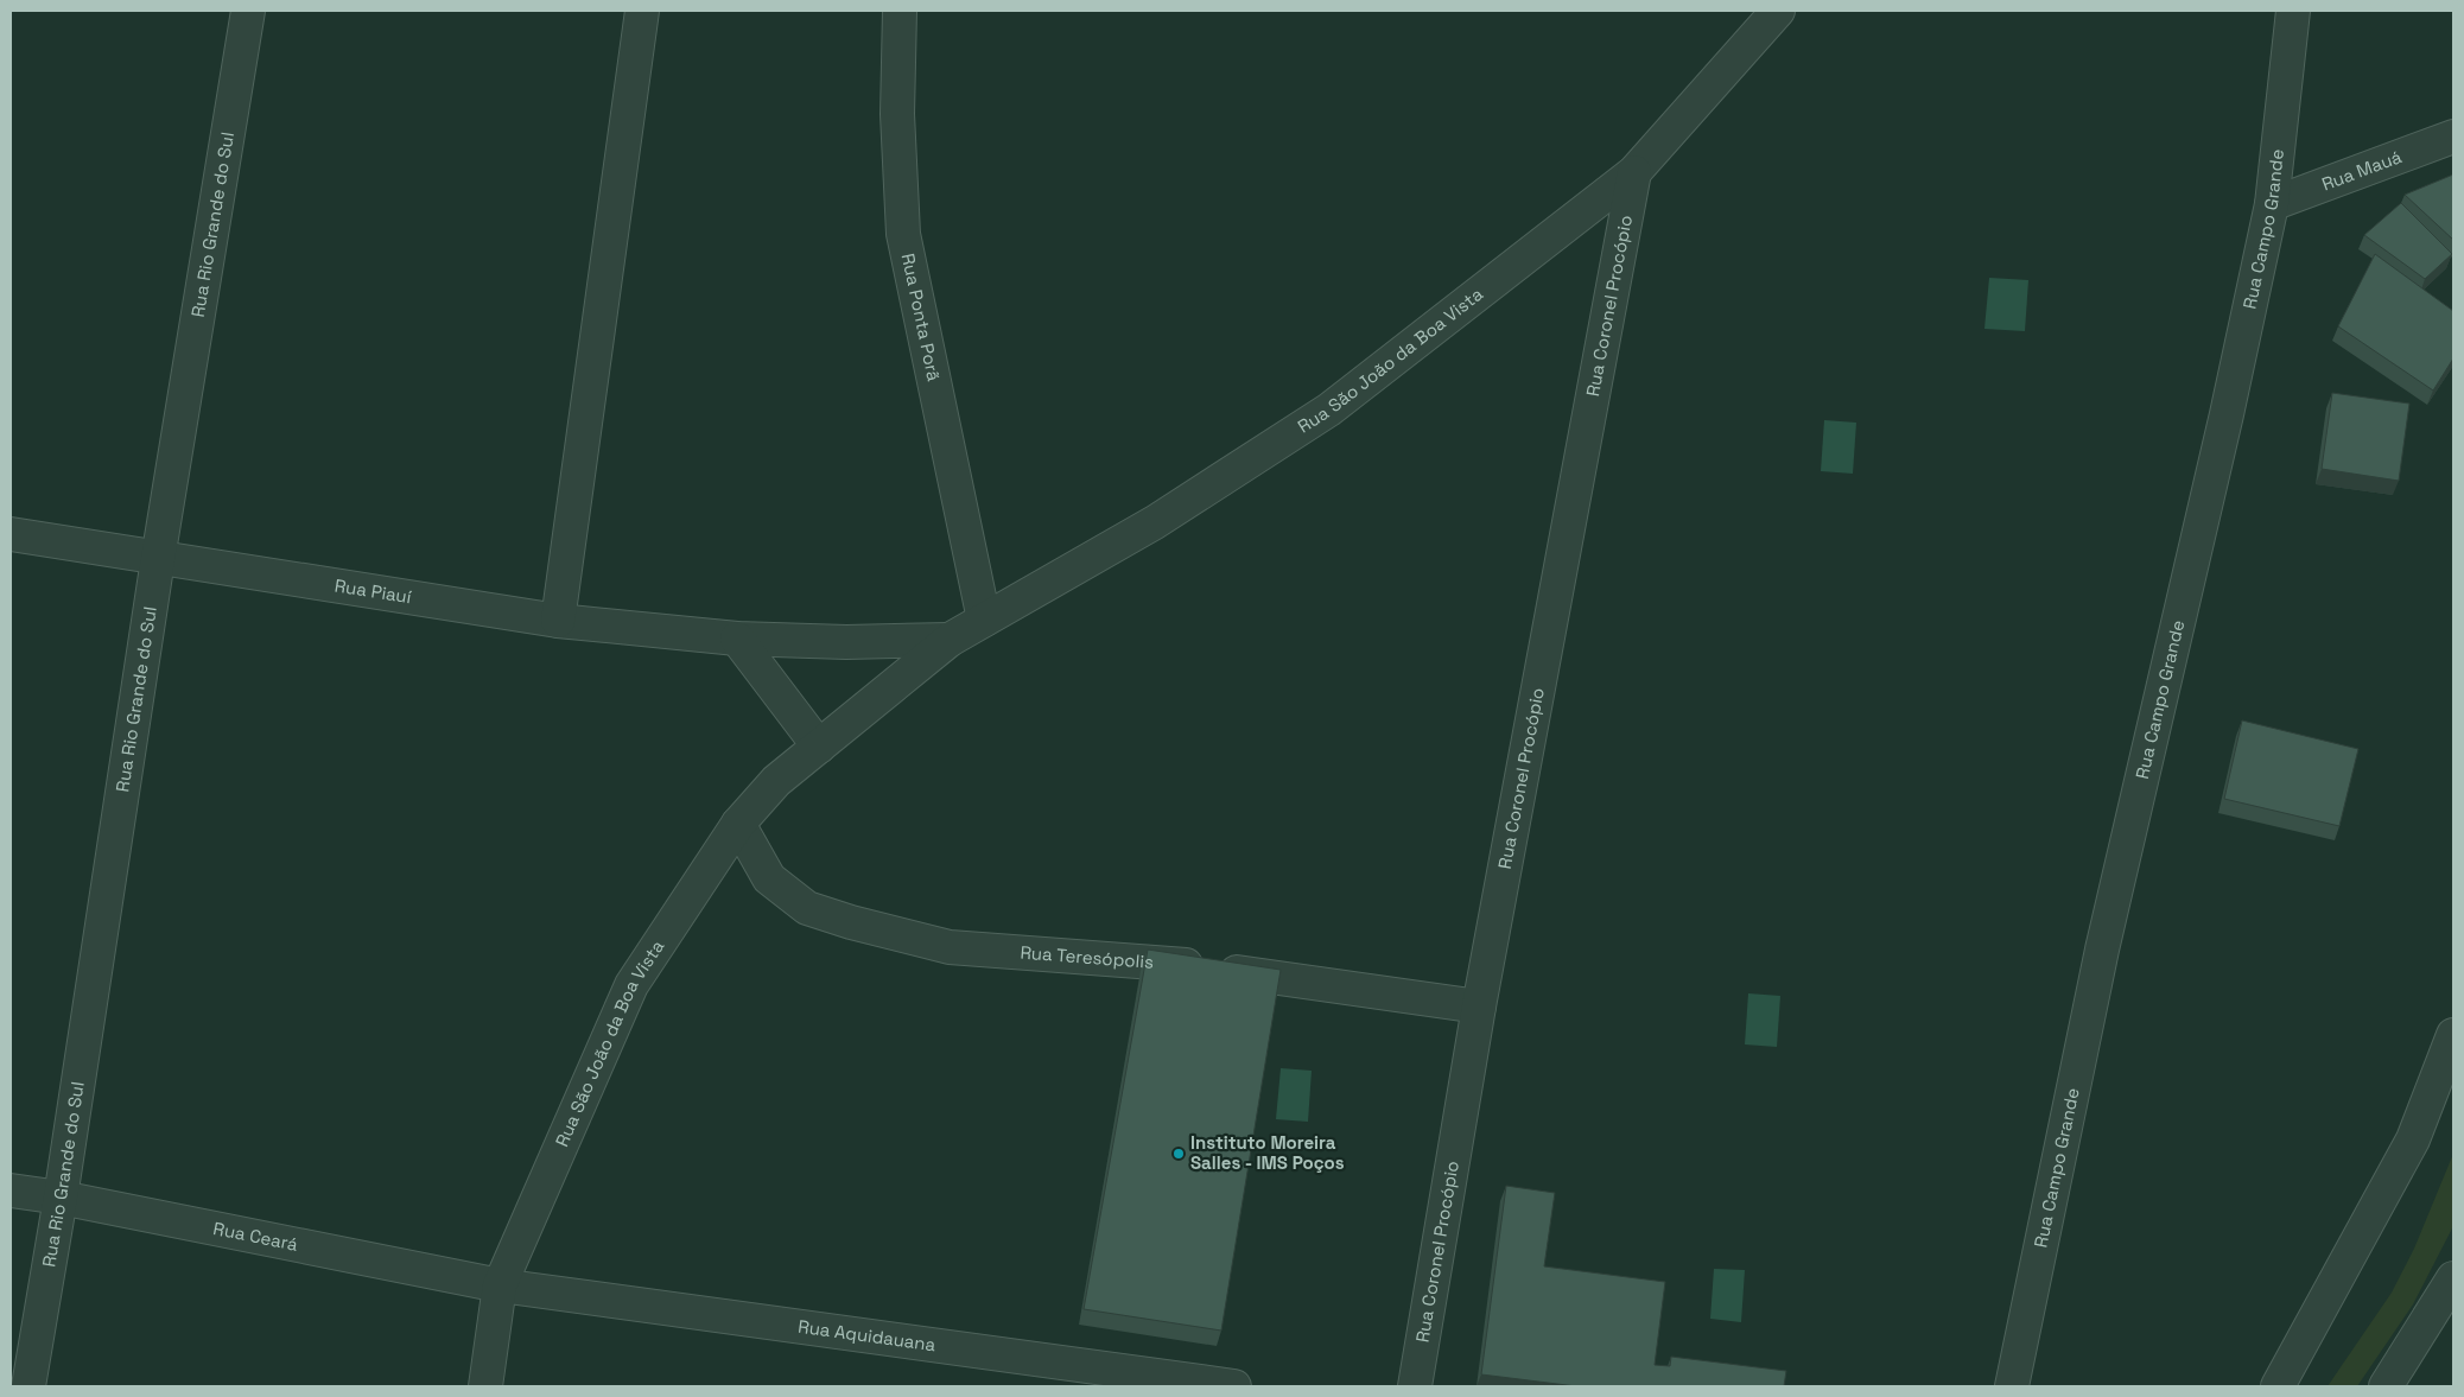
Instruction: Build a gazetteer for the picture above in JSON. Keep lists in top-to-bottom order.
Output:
{
  "streets": {
    "street": [
      "Rua Mauá",
      "Rua Rio Grande do Sul",
      "Rua Campo Grande",
      "Rua Coronel Procópio",
      "Rua Ponta Porã",
      "Rua São João da Boa Vista",
      "Rua Piauí",
      "Rua Teresópolis",
      "Rua Ceará",
      "Rua Aquidauana"
    ]
  },
  "crossings": [
    ["Rua Mauá", "Rua Campo Grande"],
    ["Rua Rio Grande do Sul", "Rua Piauí"],
    ["Rua Rio Grande do Sul", "Rua Ceará"],
    ["Rua Coronel Procópio", "Rua São João da Boa Vista"],
    ["Rua Coronel Procópio", "Rua Teresópolis"],
    ["Rua Ponta Porã", "Rua São João da Boa Vista"],
    ["Rua São João da Boa Vista", "Rua Piauí"],
    ["Rua São João da Boa Vista", "Rua Teresópolis"],
    ["Rua São João da Boa Vista", "Rua Ceará"],
    ["Rua São João da Boa Vista", "Rua Aquidauana"],
    ["Rua Ceará", "Rua Aquidauana"]
  ],
  "places": ["Instituto Moreira Salles - IMS Poços"]
}
